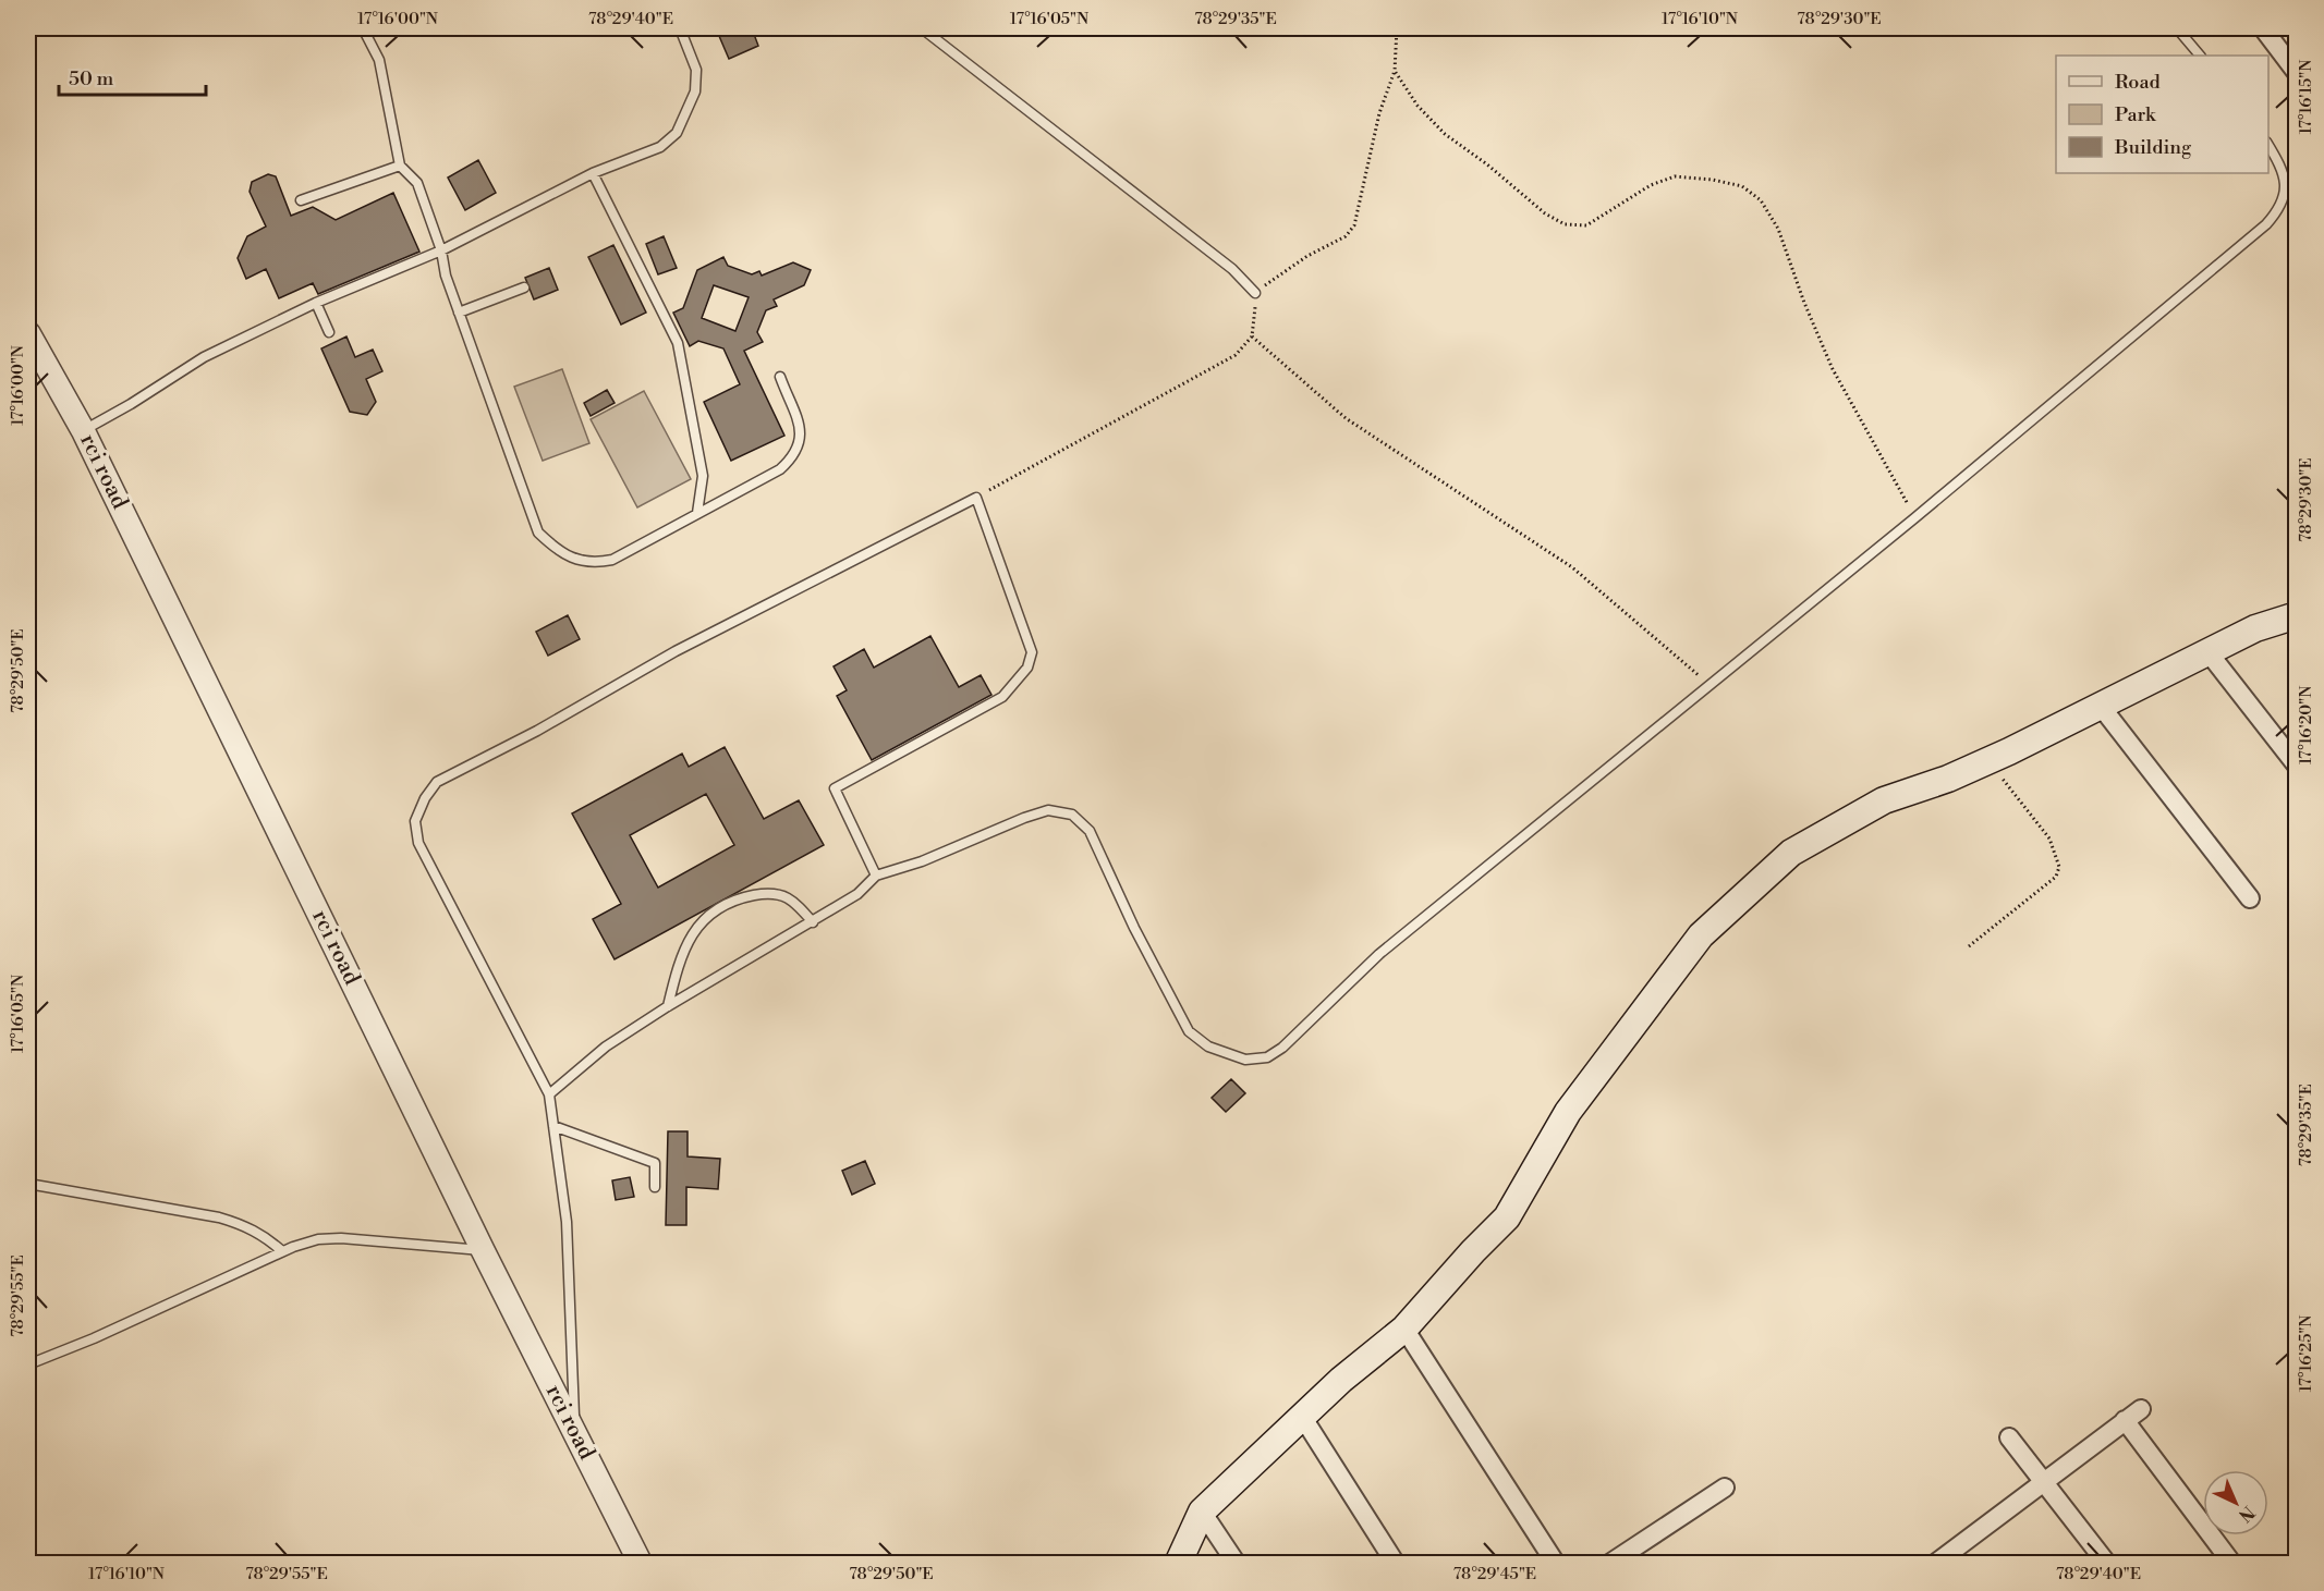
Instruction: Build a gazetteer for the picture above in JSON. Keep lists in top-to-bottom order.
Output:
{
  "streets": {
    "street": ["rci road"]
  },
  "legend": ["Road", "Park", "Building"],
  "scale_bar": "50 m",
  "north": "bottom right",
  "coordinates": [
    "17°16'00\"N",
    "78°29'40\"E",
    "17°16'05\"N",
    "78°29'35\"E",
    "17°16'10\"N",
    "78°29'30\"E",
    "17°16'15\"N",
    "78°29'50\"E",
    "17°16'20\"N",
    "78°29'55\"E",
    "17°16'25\"N",
    "78°29'45\"E"
  ]
}
